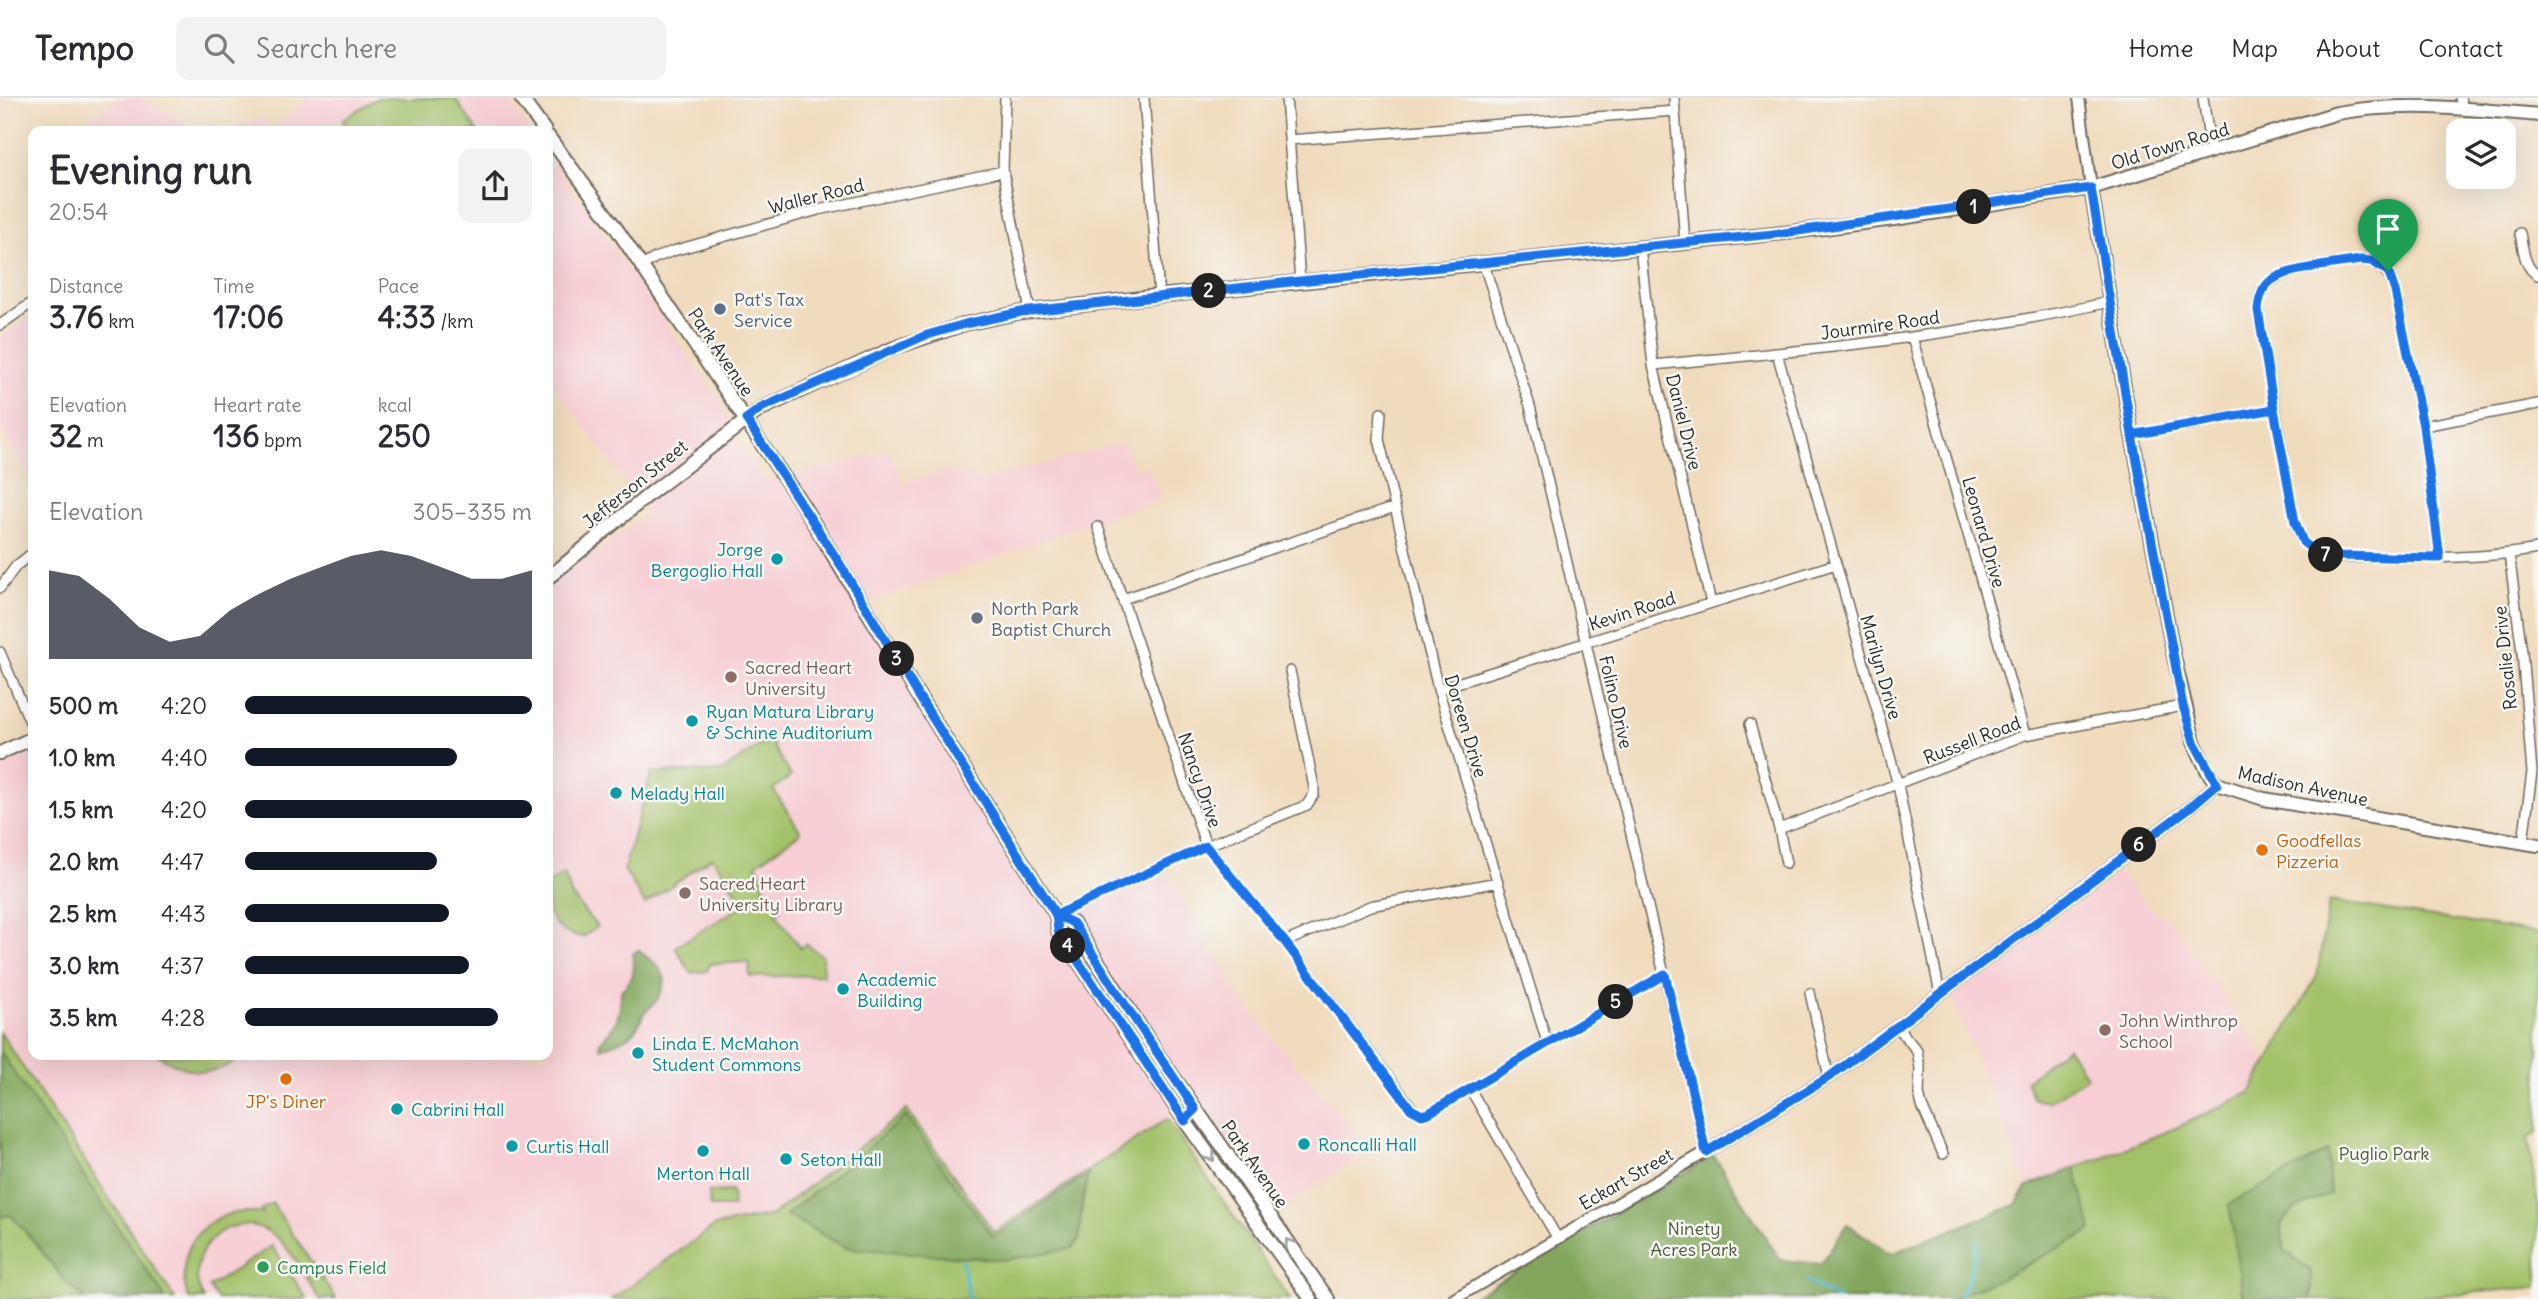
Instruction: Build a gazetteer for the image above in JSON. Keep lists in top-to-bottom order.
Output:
{
  "streets": {
    "main road": [
      "Old Town Road",
      "Park Avenue",
      "Jefferson Street",
      "Madison Avenue"
    ],
    "street": [
      "Waller Road",
      "Jourmire Road",
      "Daniel Drive",
      "Leonard Drive",
      "Kevin Road",
      "Rosalie Drive",
      "Marilyn Drive",
      "Folino Drive",
      "Doreen Drive",
      "Russell Road",
      "Nancy Drive",
      "Eckart Street"
    ]
  },
  "crossings": [
    ["Old Town Road", "Park Avenue"],
    ["Old Town Road", "Daniel Drive"],
    ["Old Town Road", "Jefferson Street"],
    ["Old Town Road", "Folino Drive"],
    ["Old Town Road", "Madison Avenue"],
    ["Waller Road", "Park Avenue"],
    ["Jourmire Road", "Daniel Drive"],
    ["Jourmire Road", "Leonard Drive"],
    ["Jourmire Road", "Marilyn Drive"],
    ["Jourmire Road", "Madison Avenue"],
    ["Park Avenue", "Jefferson Street"],
    ["Daniel Drive", "Kevin Road"],
    ["Leonard Drive", "Russell Road"],
    ["Kevin Road", "Marilyn Drive"],
    ["Kevin Road", "Folino Drive"],
    ["Kevin Road", "Doreen Drive"],
    ["Rosalie Drive", "Madison Avenue"],
    ["Marilyn Drive", "Russell Road"],
    ["Marilyn Drive", "Eckart Street"],
    ["Folino Drive", "Nancy Drive"],
    ["Folino Drive", "Eckart Street"],
    ["Doreen Drive", "Nancy Drive"],
    ["Russell Road", "Madison Avenue"],
    ["Madison Avenue", "Eckart Street"]
  ],
  "parks": ["Puglio Park", "Ninety Acres Park"],
  "places": [
    "Pat's Tax Service",
    "Jorge Bergoglio Hall",
    "North Park Baptist Church",
    "Sacred Heart University",
    "Ryan Matura Library & Schine Auditorium",
    "Melady Hall",
    "Goodfellas Pizzeria",
    "Sacred Heart University Library",
    "Academic Building",
    "John Winthrop School",
    "Linda E. McMahon Student Commons",
    "JP's Diner",
    "Cabrini Hall",
    "Roncalli Hall",
    "Curtis Hall",
    "Merton Hall",
    "Seton Hall",
    "Campus Field"
  ],
  "page": {
    "header": "Tempo",
    "search": "Search here",
    "nav": [
      "Home",
      "Map",
      "About",
      "Contact"
    ],
    "heading": ["Evening run", "20:54"],
    "pins": [
      "1",
      "2",
      "7",
      "3",
      "6",
      "4",
      "5"
    ],
    "stats": [
      ["Distance", "3.76 km"],
      ["Time", "17:06"],
      ["Pace", "4:33 /km"],
      ["Elevation", "32 m"],
      ["Heart rate", "136 bpm"],
      ["kcal", "250"]
    ],
    "chart": ["Elevation", "305–335 m"],
    "list": [
      {
        "name": "500 m",
        "note": "4:20"
      },
      {
        "name": "1.0 km",
        "note": "4:40"
      },
      {
        "name": "1.5 km",
        "note": "4:20"
      },
      {
        "name": "2.0 km",
        "note": "4:47"
      },
      {
        "name": "2.5 km",
        "note": "4:43"
      },
      {
        "name": "3.0 km",
        "note": "4:37"
      },
      {
        "name": "3.5 km",
        "note": "4:28"
      }
    ]
  }
}
